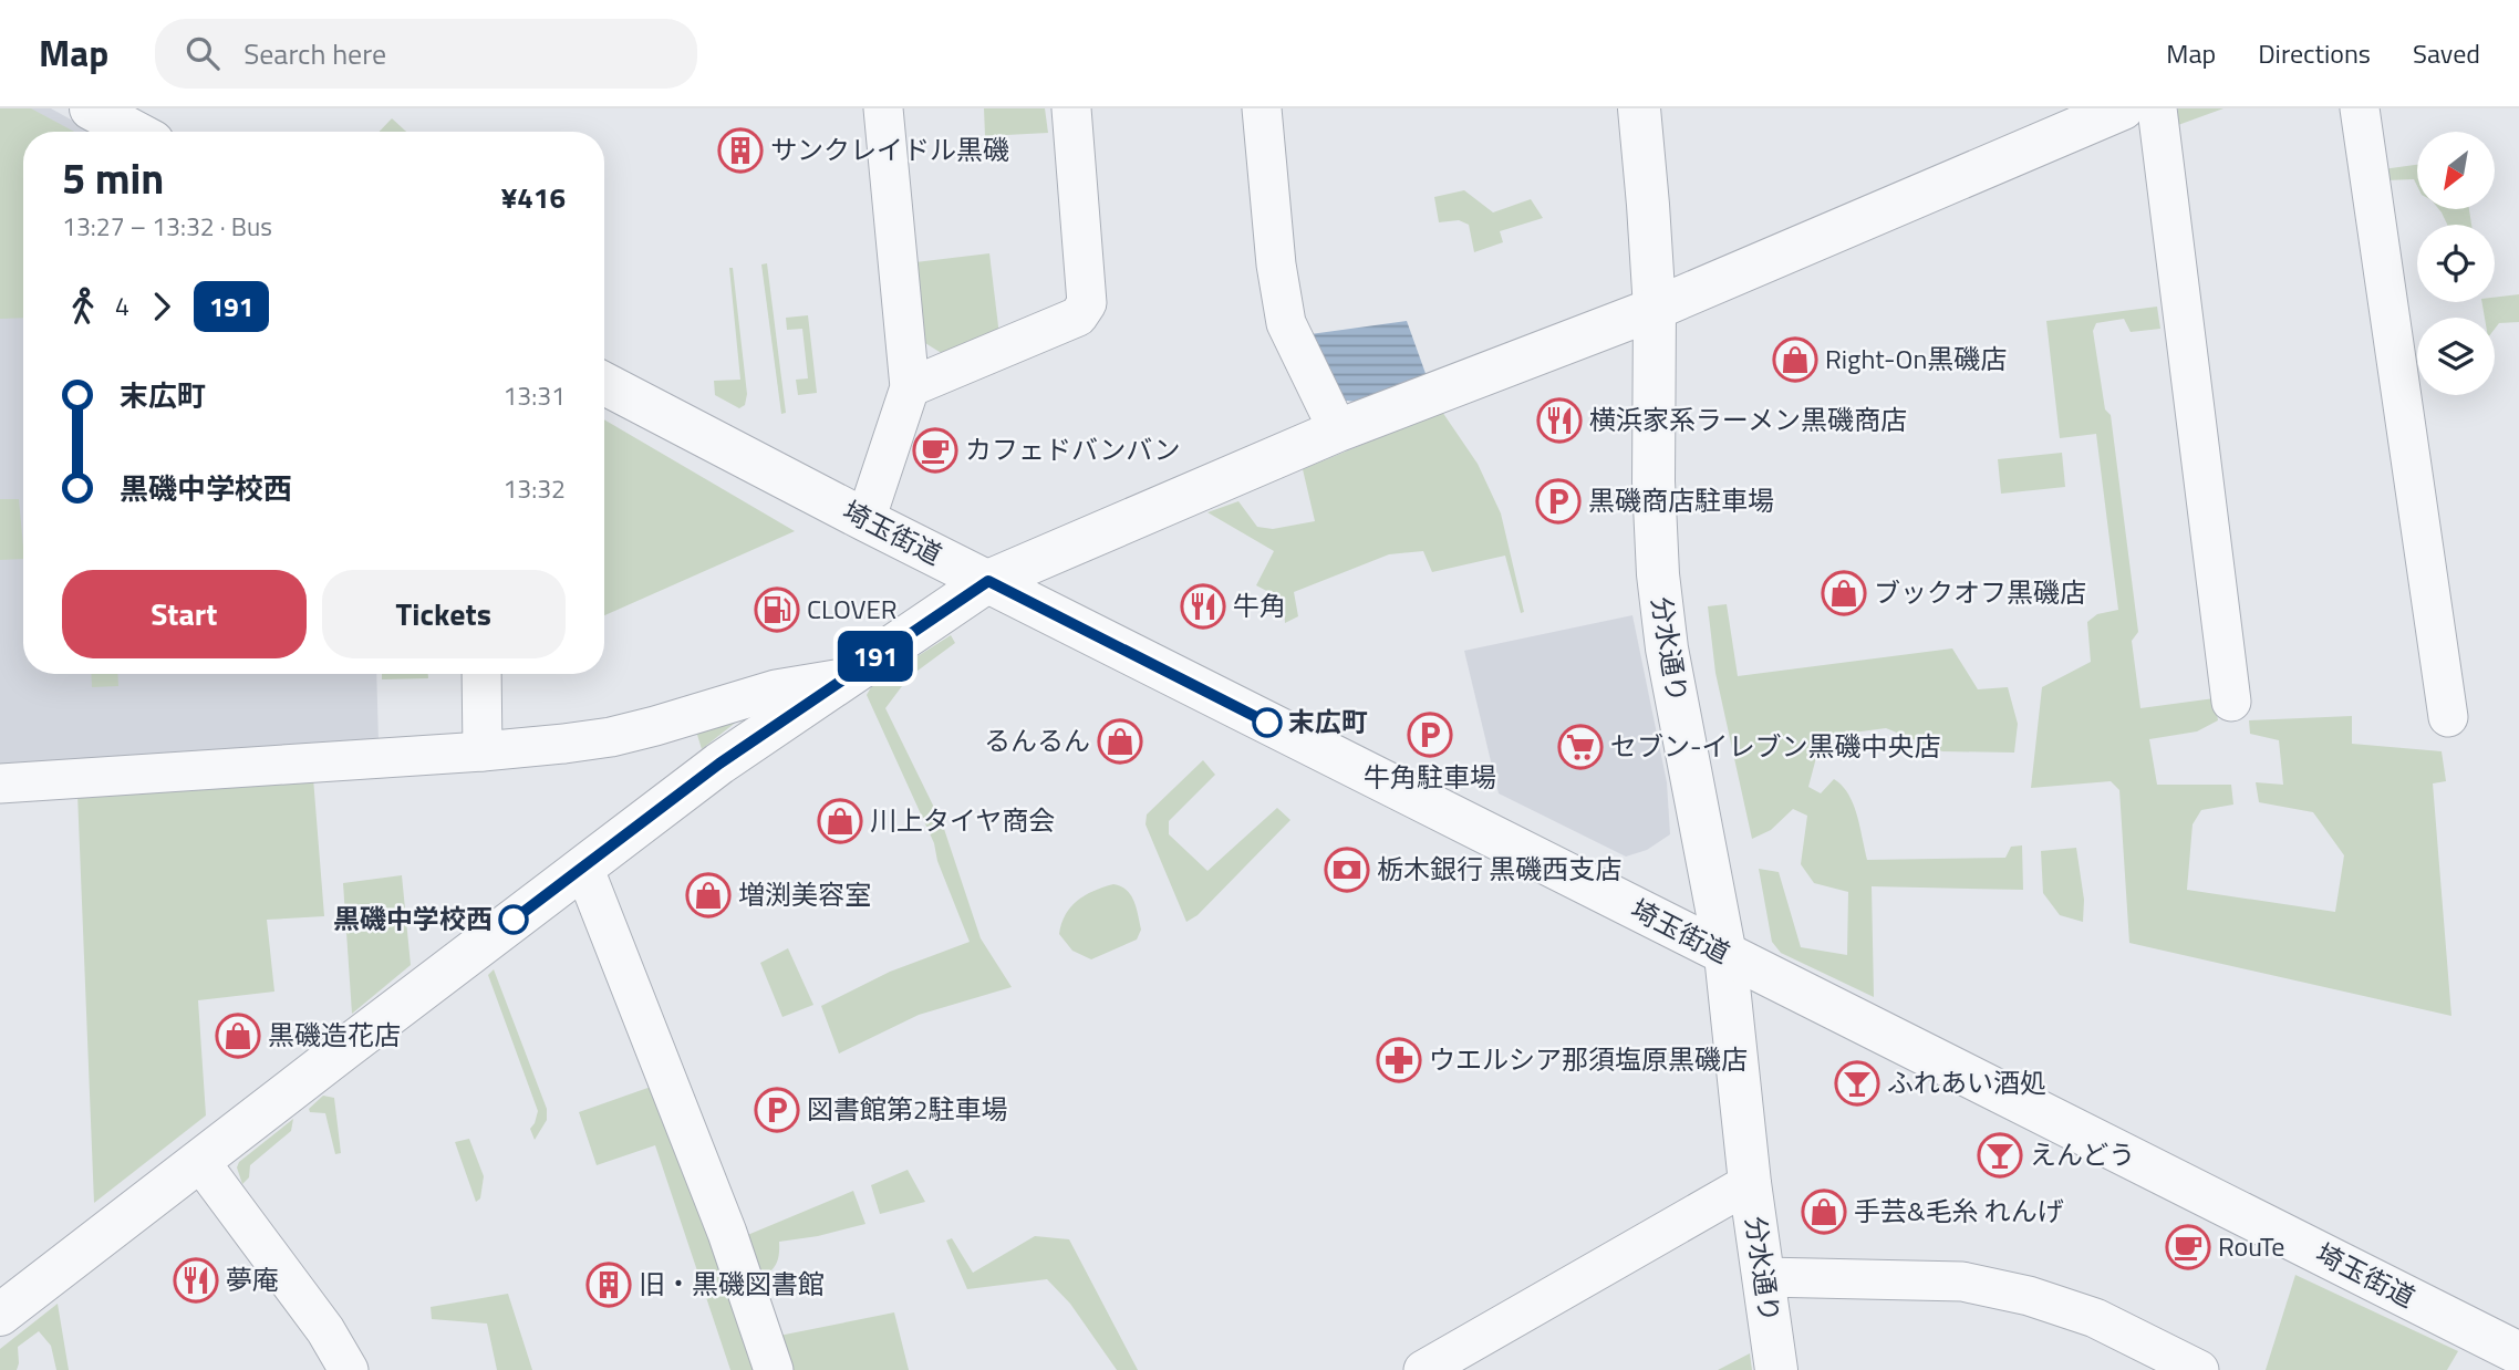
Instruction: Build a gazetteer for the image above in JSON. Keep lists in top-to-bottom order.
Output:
{
  "streets": {
    "street": ["埼玉街道", "分水通り"]
  },
  "crossings": [
    ["埼玉街道", "分水通り"]
  ],
  "places": {
    "building": ["サンクレイドル黒磯", "旧・黒磯図書館"],
    "shop": [
      "Right-On黒磯店",
      "ブックオフ黒磯店",
      "るんるん",
      "川上タイヤ商会",
      "増渕美容室",
      "黒磯造花店",
      "手芸&毛糸 れんげ"
    ],
    "restaurant": ["横浜家系ラーメン黒磯商店", "牛角", "夢庵"],
    "cafe": ["カフェドバンバン", "RouTe"],
    "parking": ["黒磯商店駐車場", "牛角駐車場", "図書館第2駐車場"],
    "fuel station": ["CLOVER"],
    "other": ["末広町", "黒磯中学校西"],
    "supermarket": ["セブン-イレブン黒磯中央店"],
    "bank": ["栃木銀行 黒磯西支店"],
    "pharmacy": ["ウエルシア那須塩原黒磯店"],
    "bar": ["ふれあい酒処", "えんどう"]
  },
  "lines": ["bus line 191"],
  "north": "bottom left",
  "page": {
    "header": "Map",
    "search": "Search here",
    "nav": ["Map", "Directions", "Saved"],
    "on_map": "191",
    "heading": ["5 min", "13:27 – 13:32 · Bus", "¥416"],
    "legs": ["4", "191"],
    "list": [
      {
        "name": "末広町",
        "value": "13:31"
      },
      {
        "name": "黒磯中学校西",
        "value": "13:32"
      }
    ],
    "buttons": ["Start", "Tickets"]
  }
}
